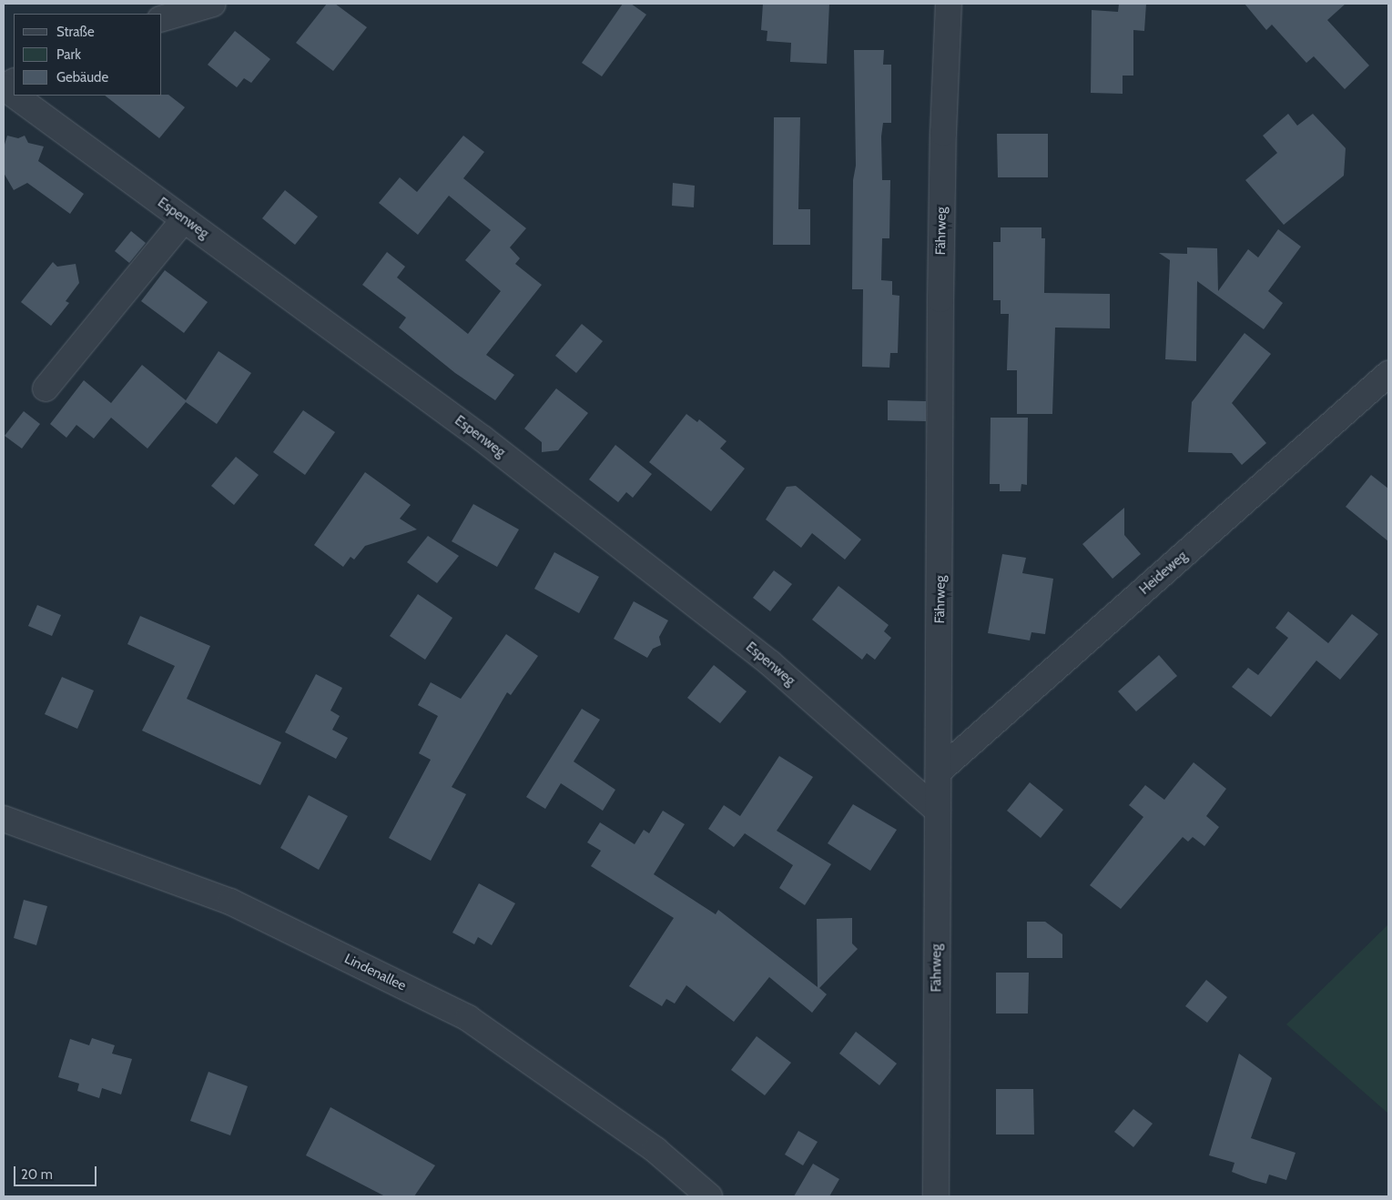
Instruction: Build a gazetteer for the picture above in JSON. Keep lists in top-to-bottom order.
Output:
{
  "streets": {
    "street": [
      "Espenweg",
      "Fährweg",
      "Heideweg",
      "Lindenallee"
    ]
  },
  "crossings": [
    ["Espenweg", "Fährweg"],
    ["Fährweg", "Heideweg"]
  ],
  "legend": ["Straße", "Park", "Gebäude"],
  "scale_bar": "20 m"
}
